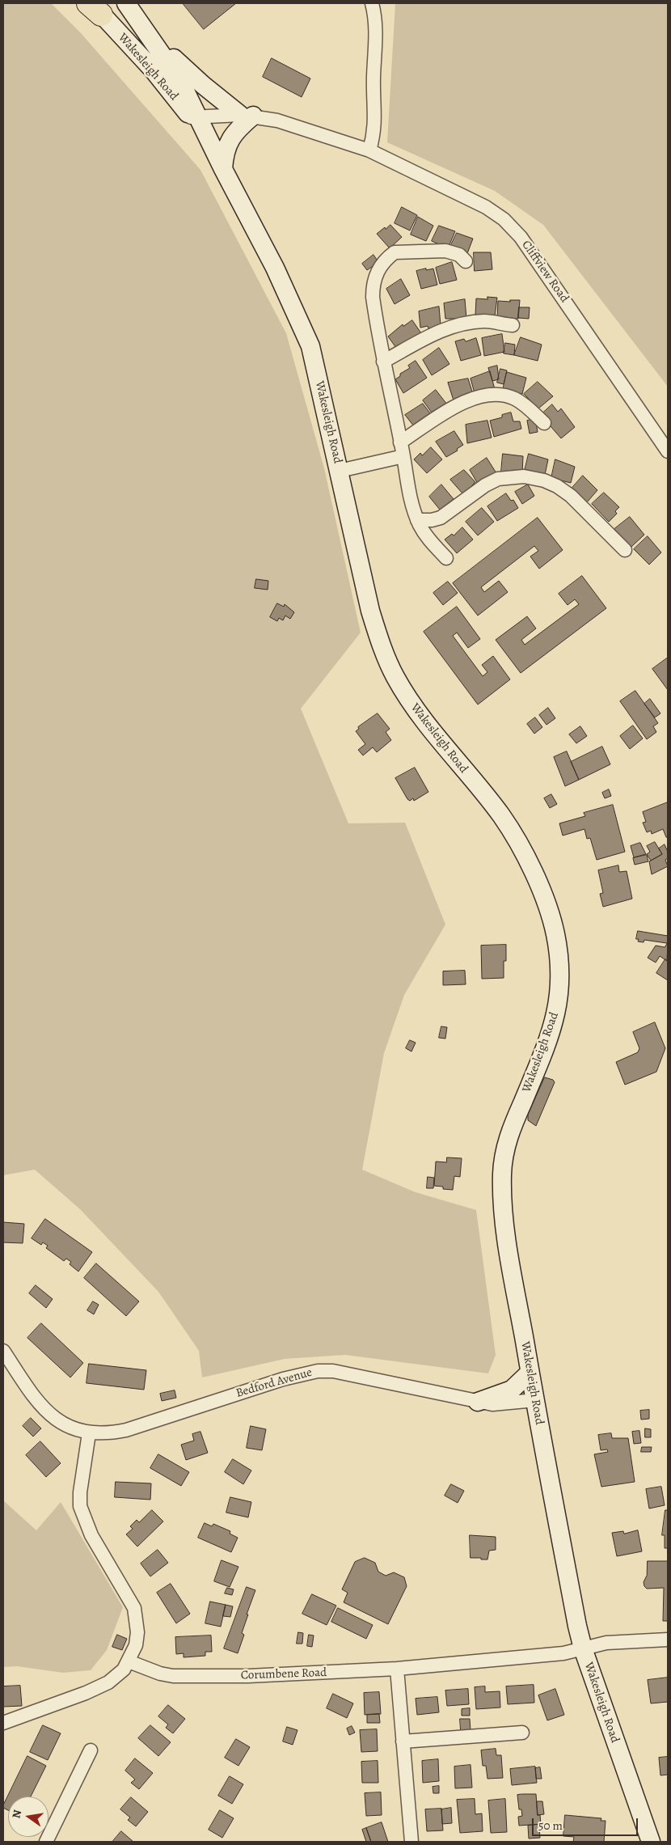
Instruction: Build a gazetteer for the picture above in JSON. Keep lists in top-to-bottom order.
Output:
{
  "streets": {
    "main road": ["Wakesleigh Road"],
    "street": ["Cliffview Road", "Bedford Avenue", "Corumbene Road"]
  },
  "crossings": [
    ["Wakesleigh Road", "Cliffview Road"],
    ["Wakesleigh Road", "Bedford Avenue"],
    ["Wakesleigh Road", "Corumbene Road"]
  ],
  "scale_bar": "50 m",
  "north": "left"
}
